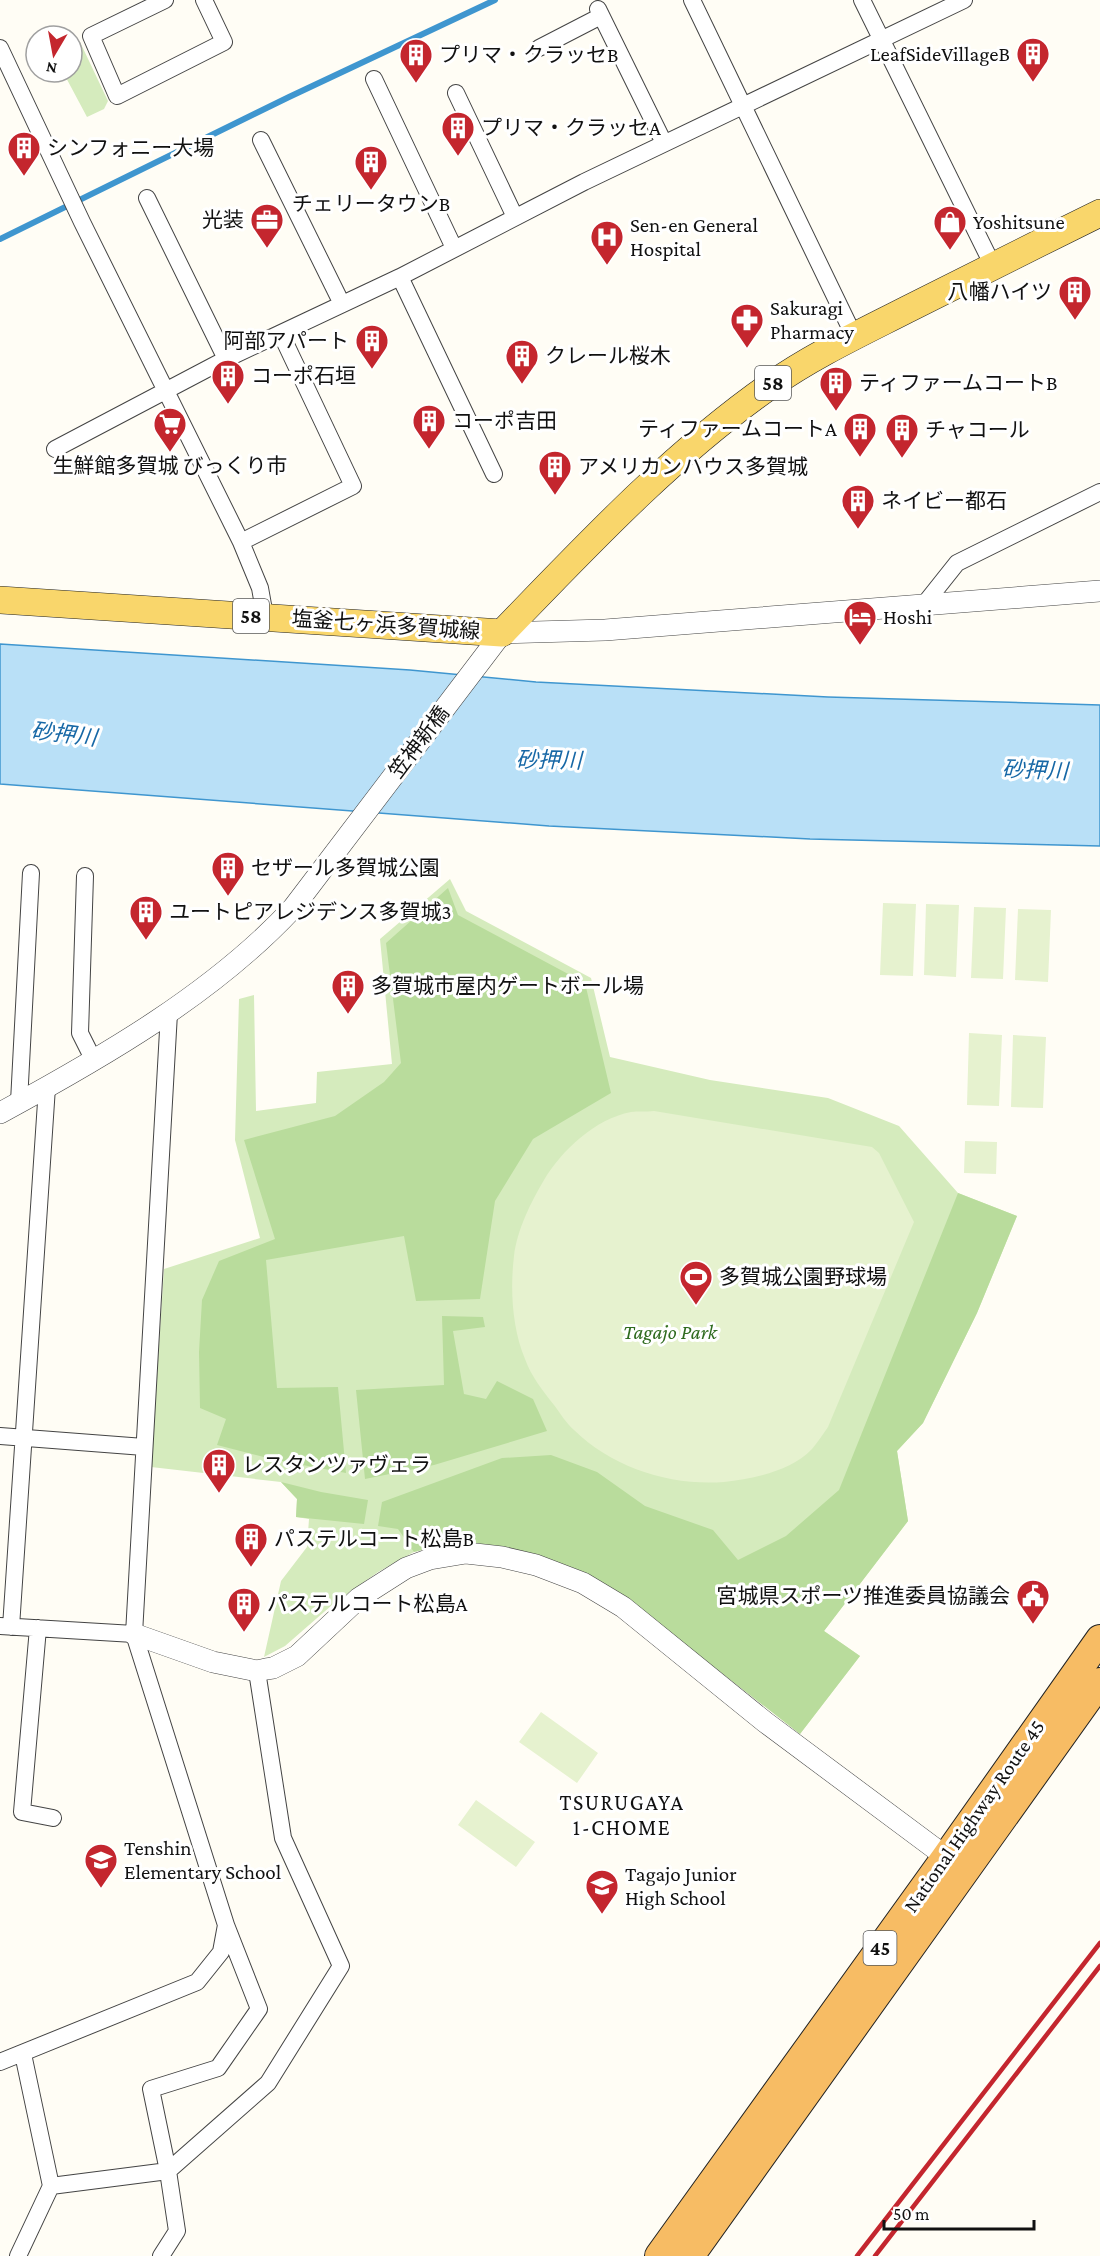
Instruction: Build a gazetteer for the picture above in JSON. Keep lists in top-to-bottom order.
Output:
{
  "streets": {
    "highway": ["National Highway Route 45", "45"],
    "main road": ["58", "塩釜七ヶ浜多賀城線"],
    "street": ["笠神新橋"]
  },
  "crossings": [
    ["塩釜七ヶ浜多賀城線", "笠神新橋"]
  ],
  "districts": ["TSURUGAYA 1-CHOME"],
  "water": ["砂押川"],
  "parks": ["Tagajo Park"],
  "places": {
    "building": [
      "LeafSideVillageB",
      "プリマ・クラッセB",
      "プリマ・クラッセA",
      "シンフォニー大場",
      "チェリータウンB",
      "八幡ハイツ",
      "阿部アパート",
      "クレール桜木",
      "コーポ石垣",
      "ティファームコートB",
      "コーポ吉田",
      "ティファームコートA",
      "チャコール",
      "アメリカンハウス多賀城",
      "ネイビー都石",
      "セザール多賀城公園",
      "ユートピアレジデンス多賀城3",
      "多賀城市屋内ゲートボール場",
      "レスタンツァヴェラ",
      "パステルコート松島B",
      "パステルコート松島A"
    ],
    "office": ["光装"],
    "shop": ["Yoshitsune"],
    "hospital": ["Sen-en General Hospital"],
    "pharmacy": ["Sakuragi Pharmacy"],
    "supermarket": ["生鮮館多賀城 びっくり市"],
    "hotel": ["Hoshi"],
    "sports": ["多賀城公園野球場"],
    "public building": ["宮城県スポーツ推進委員協議会"],
    "school or university": ["Tenshin Elementary School", "Tagajo Junior High School"]
  },
  "scale_bar": "50 m",
  "north": "bottom"
}
